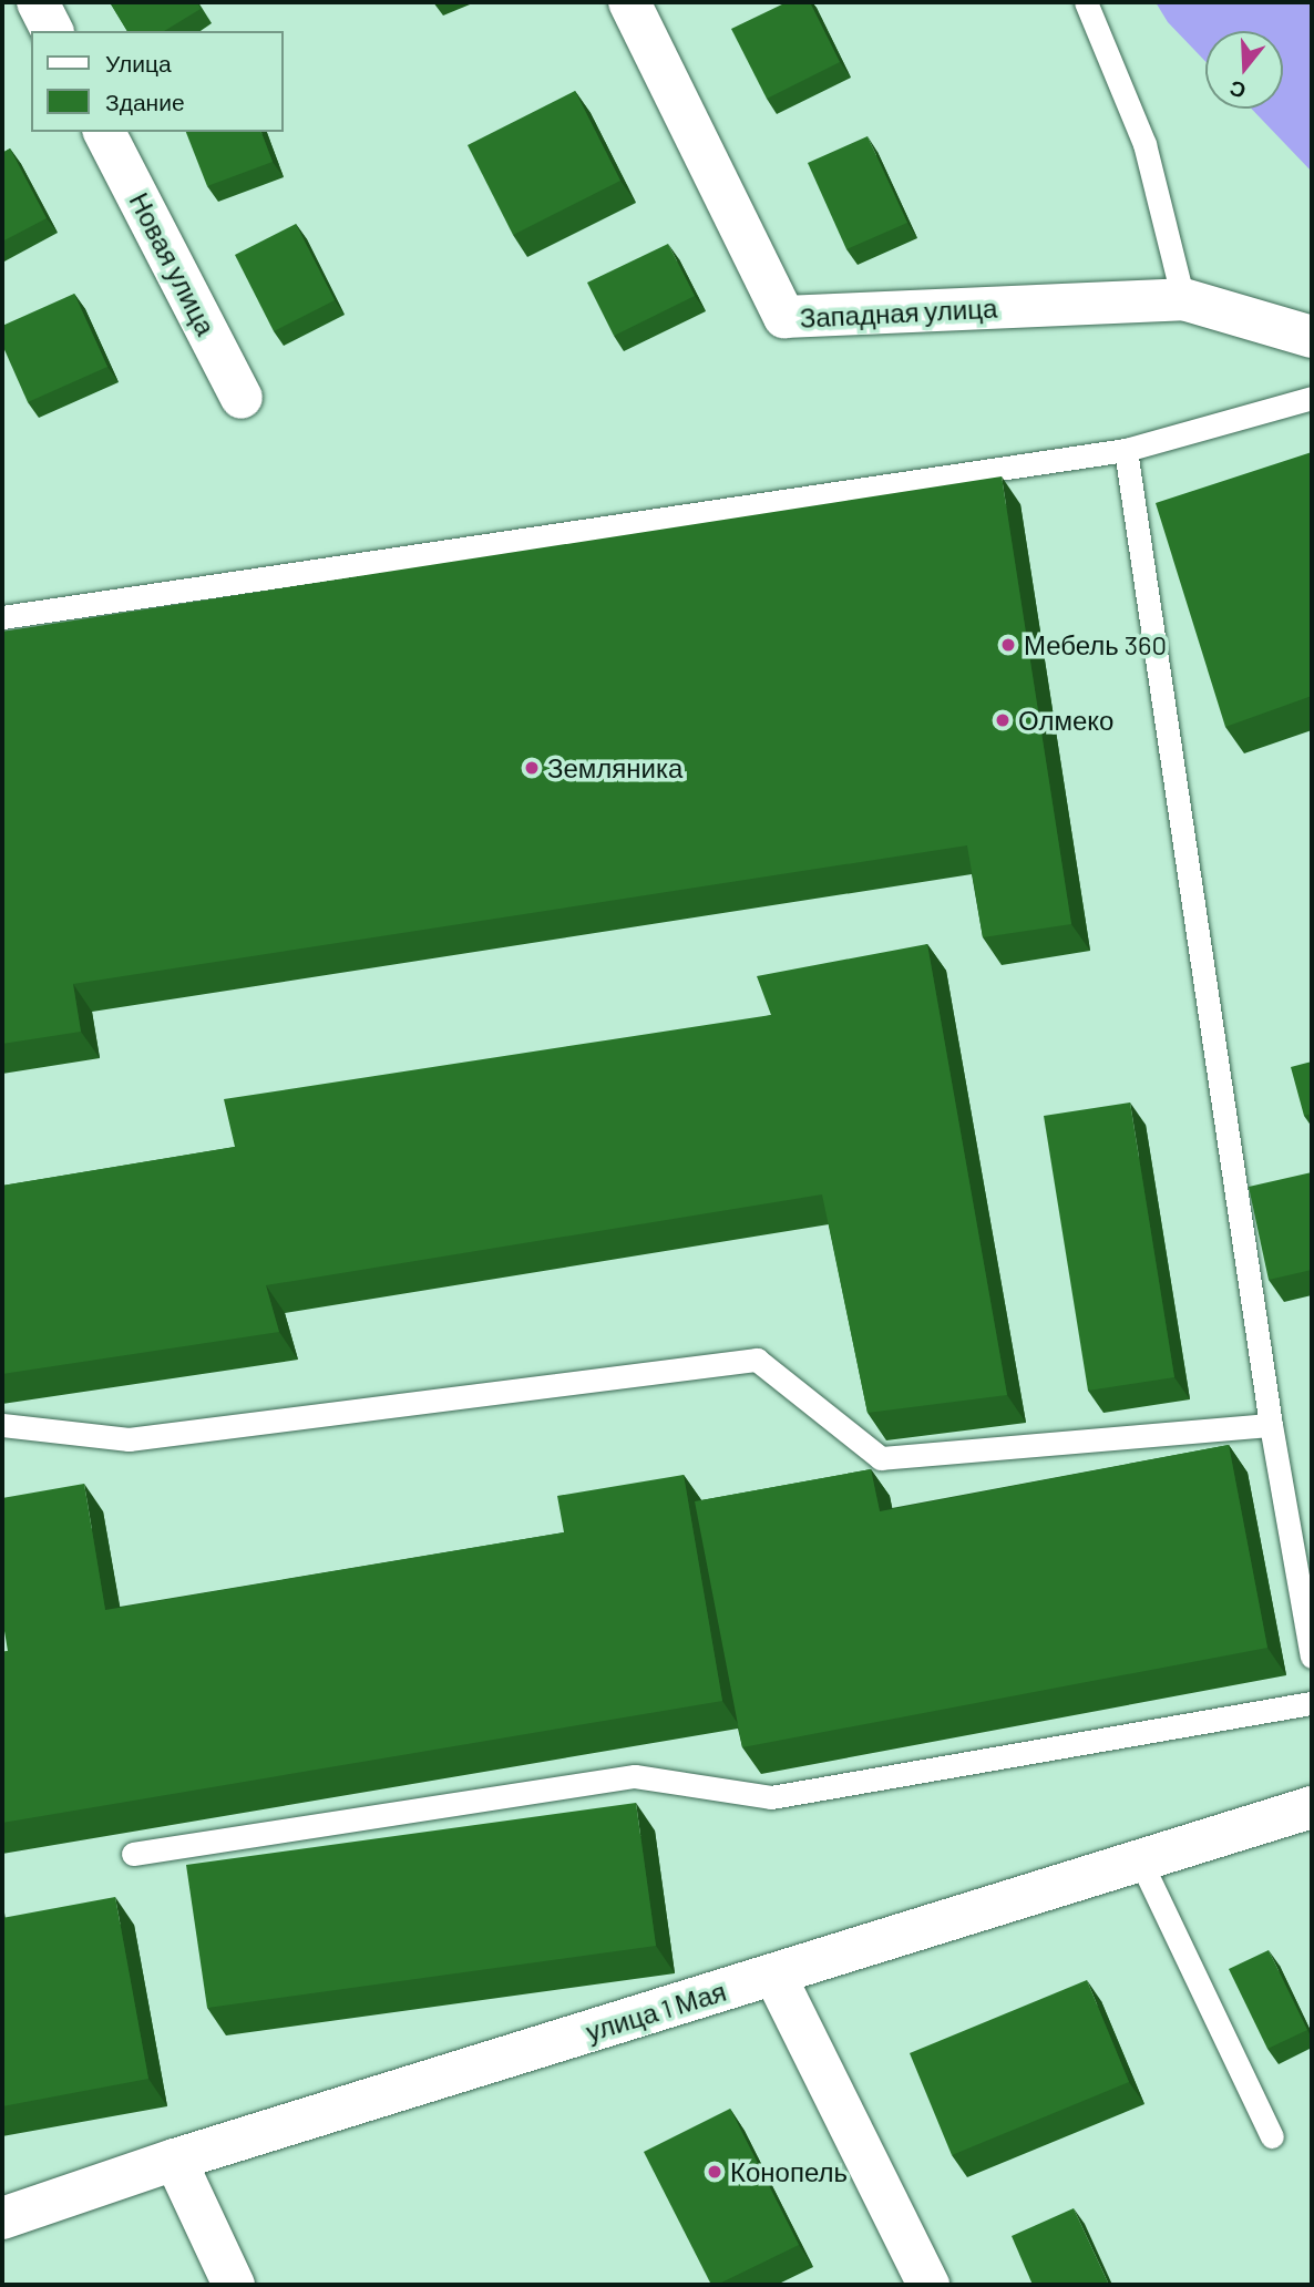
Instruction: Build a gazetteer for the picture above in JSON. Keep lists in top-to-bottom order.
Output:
{
  "streets": {
    "street": ["Новая улица", "Западная улица", "улица 1 Мая"]
  },
  "places": [
    "Мебель 360",
    "Олмеко",
    "Земляника",
    "Конопель"
  ],
  "legend": ["Улица", "Здание"],
  "north": "bottom"
}
